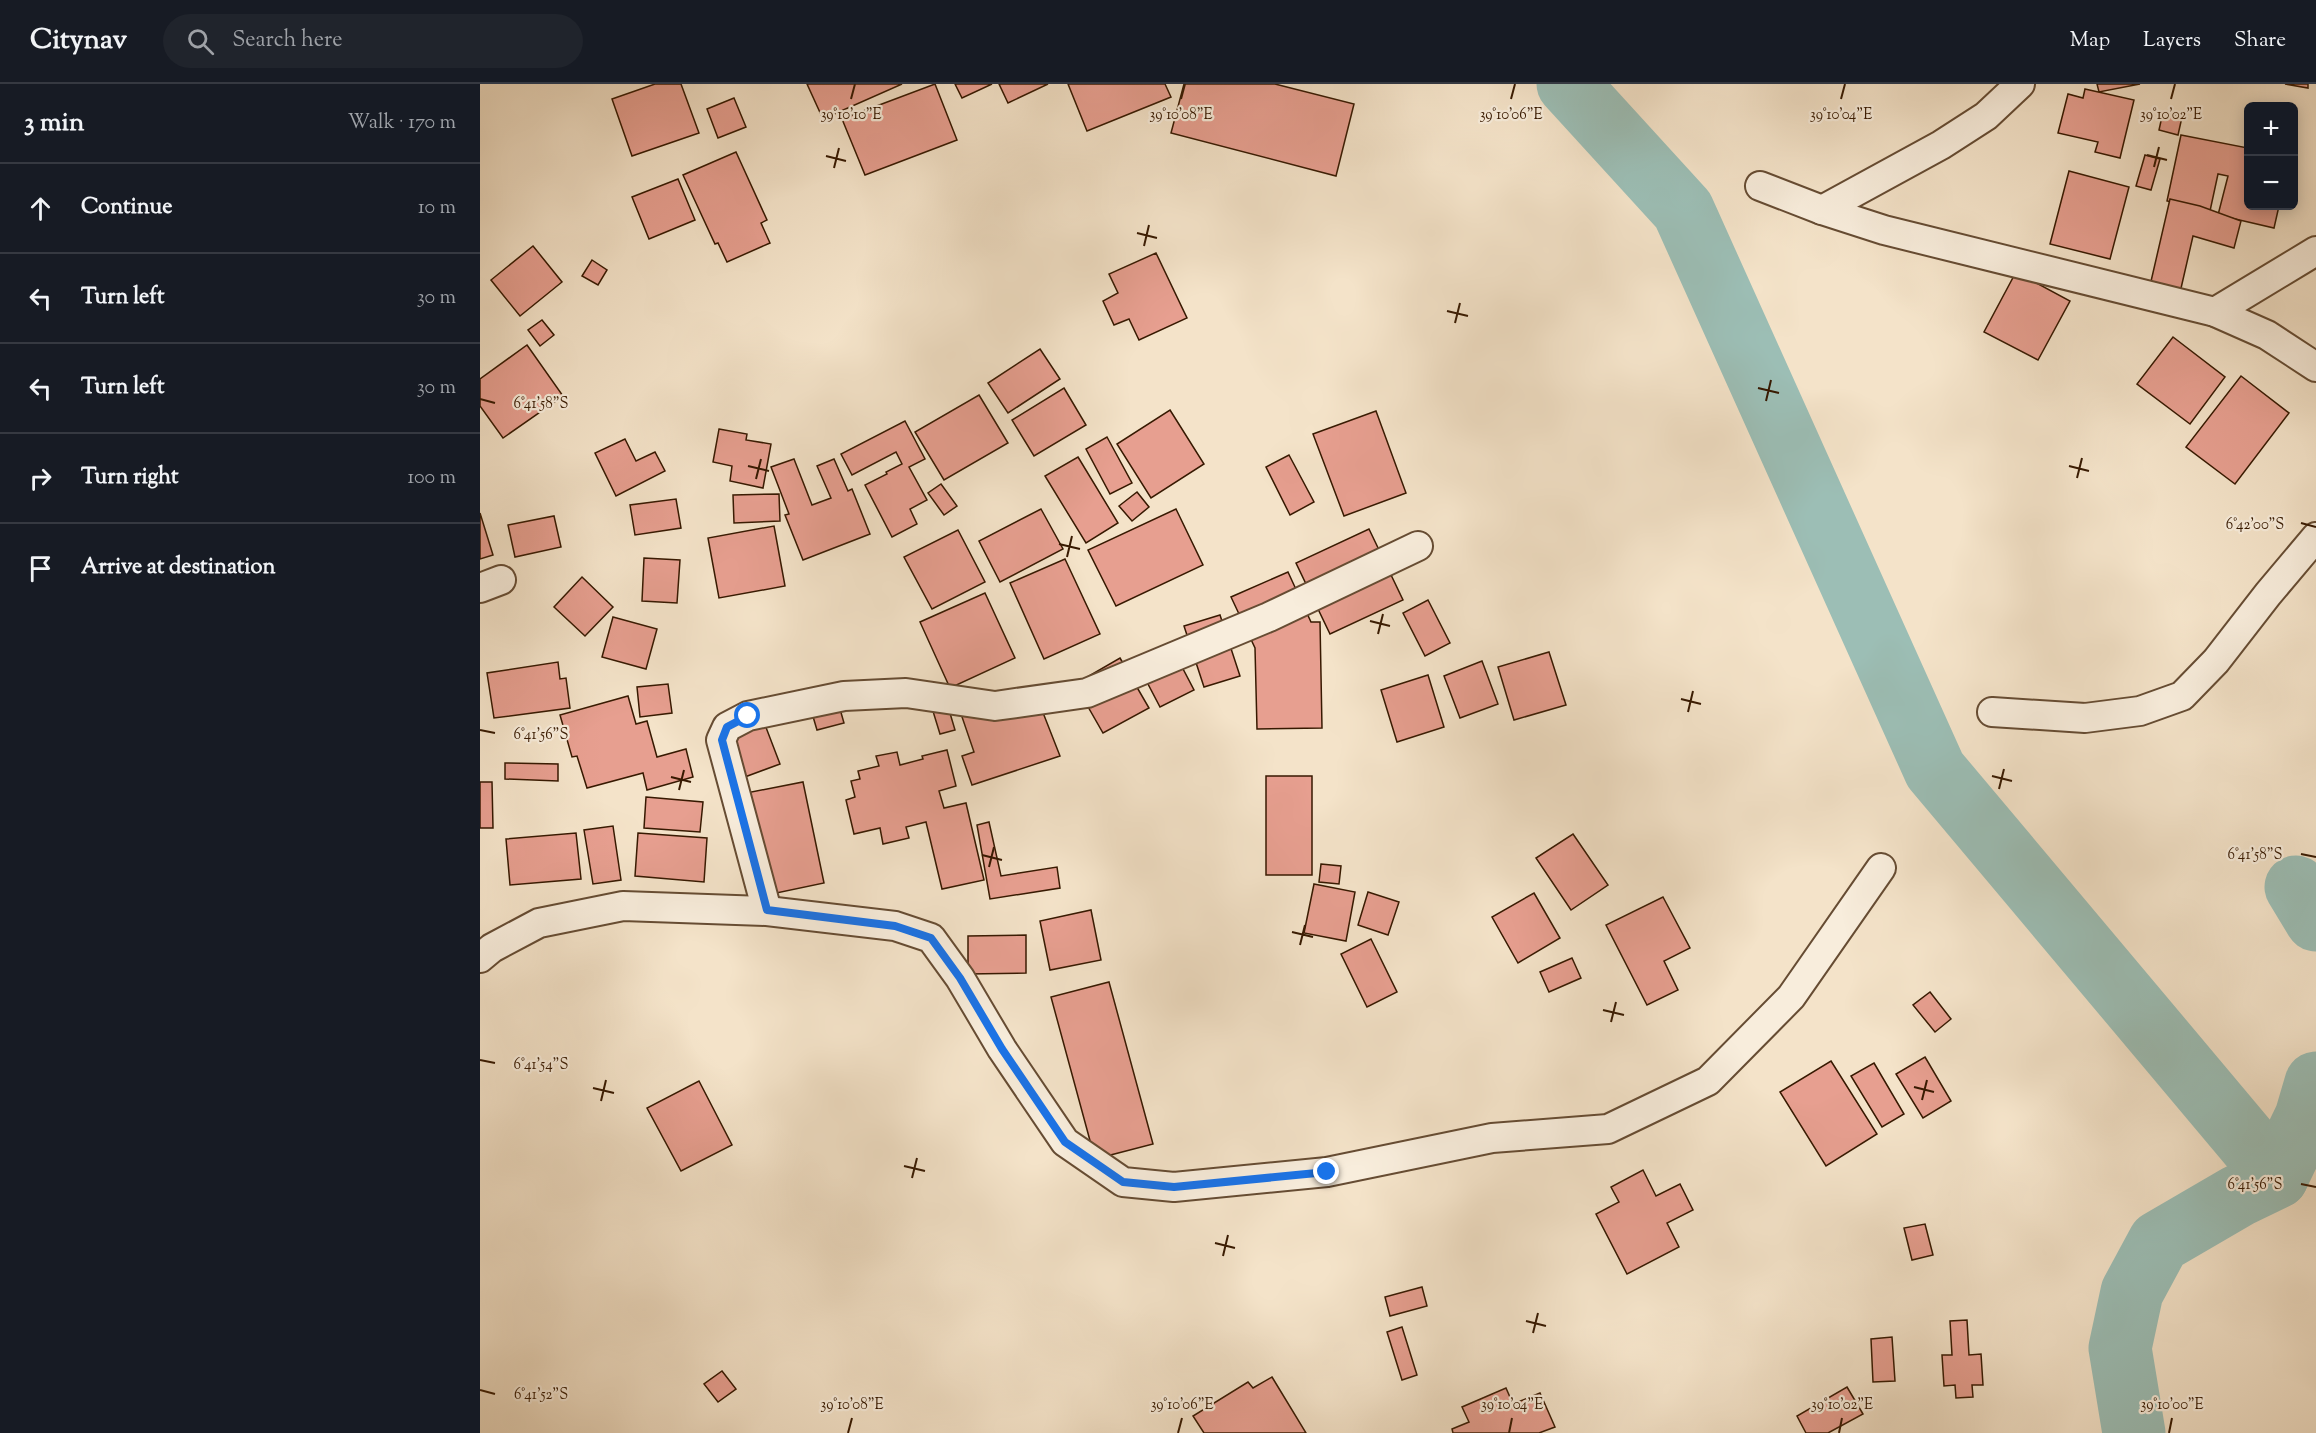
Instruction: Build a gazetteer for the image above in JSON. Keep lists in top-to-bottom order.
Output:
{
  "page": {
    "header": "Citynav",
    "search": "Search here",
    "nav": ["Map", "Layers", "Share"],
    "heading": ["3 min", "Walk · 170 m"],
    "map_buttons": ["+", "−"],
    "list": [
      ["Continue", "10 m"],
      ["Turn left", "30 m"],
      ["Turn left", "30 m"],
      ["Turn right", "100 m"],
      "Arrive at destination"
    ]
  },
  "coordinates": [
    "39°10'10\"E",
    "39°10'08\"E",
    "39°10'06\"E",
    "39°10'04\"E",
    "39°10'02\"E",
    "6°41'58\"S",
    "6°42'00\"S",
    "6°41'56\"S",
    "6°41'54\"S",
    "6°41'52\"S",
    "39°10'00\"E"
  ]
}
